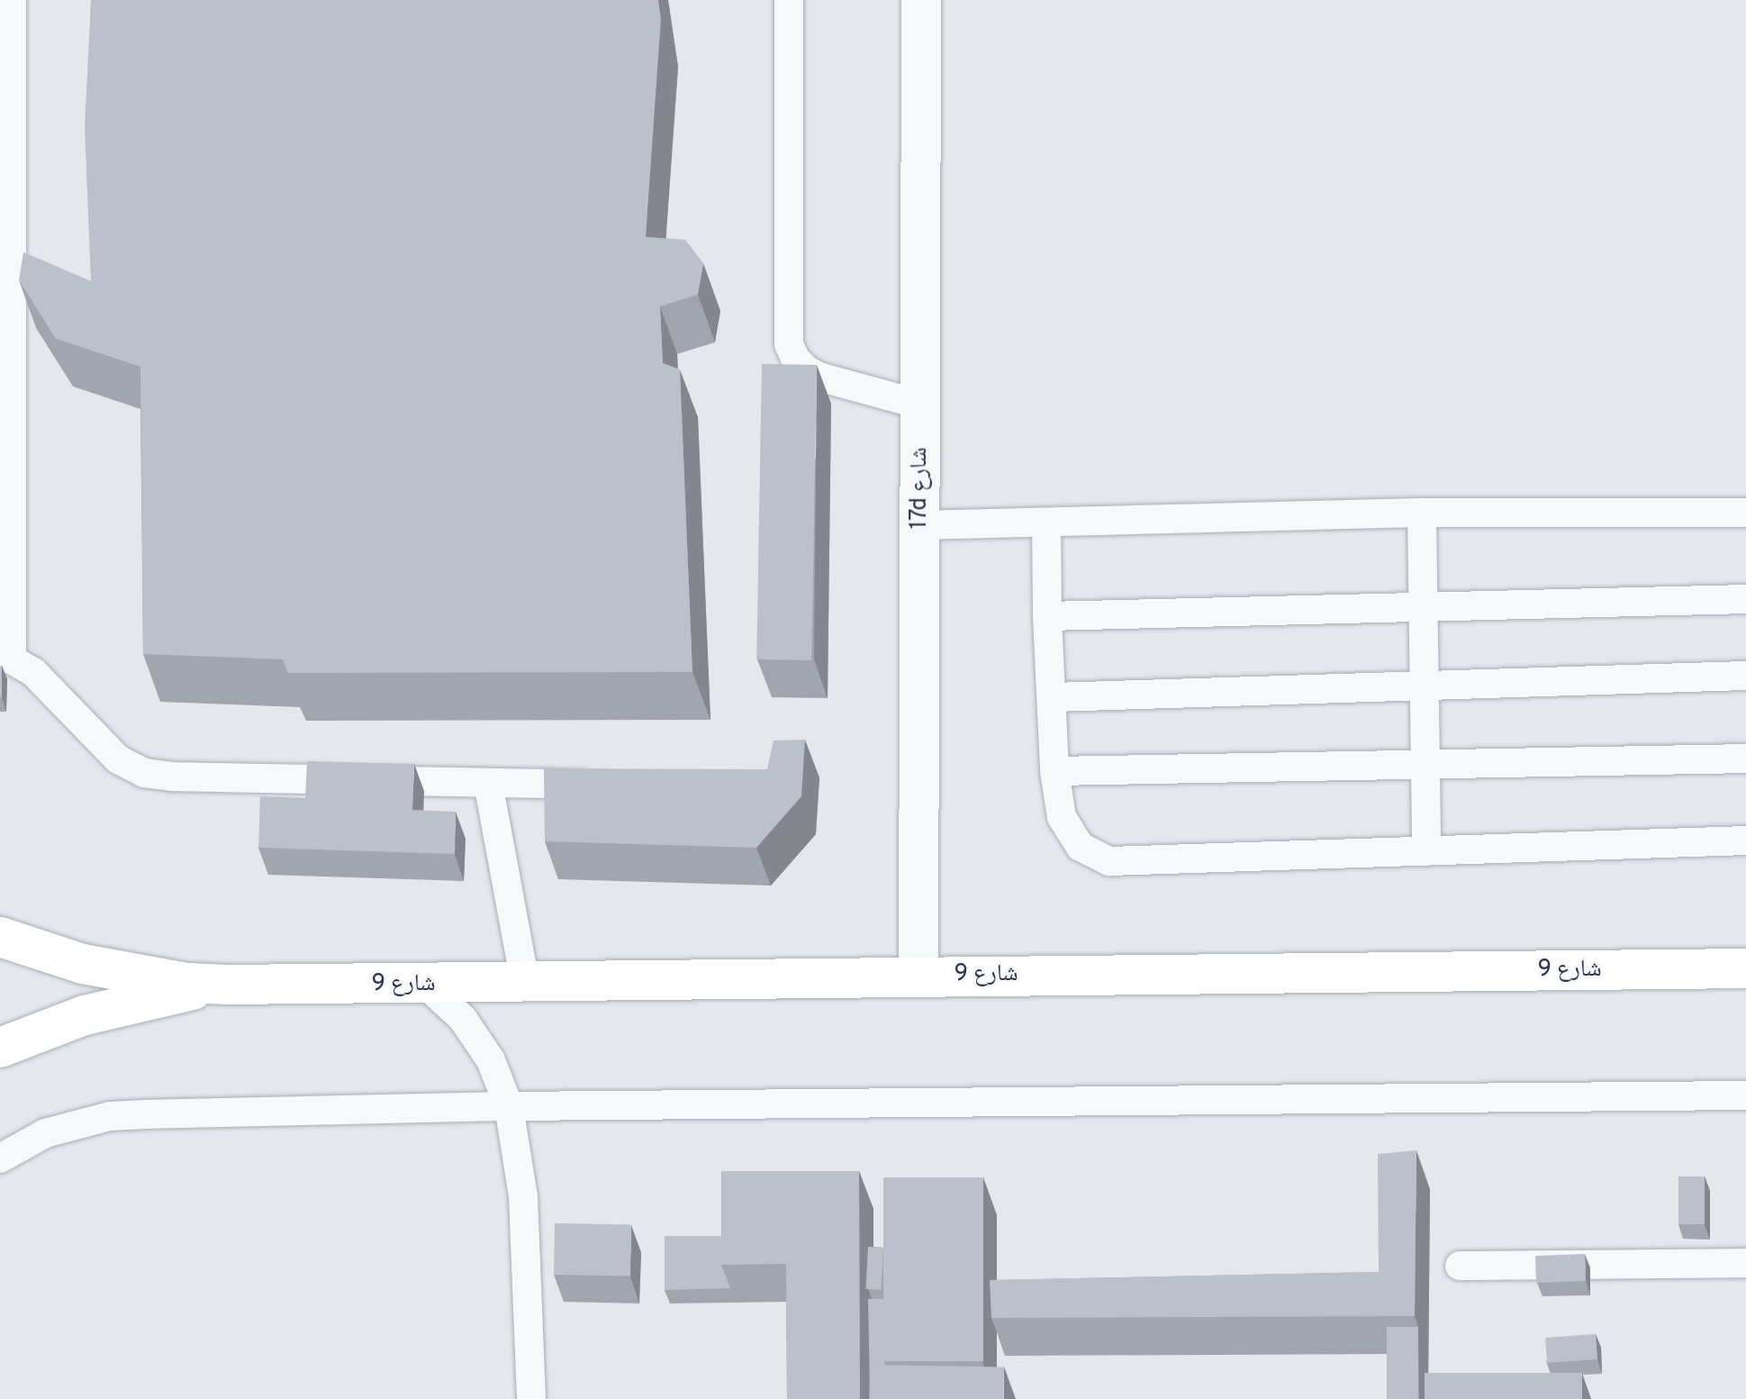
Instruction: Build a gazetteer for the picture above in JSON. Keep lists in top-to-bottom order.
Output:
{
  "streets": {
    "street": ["17d شارع", "شارع 9"]
  },
  "crossings": [
    ["17d شارع", "شارع 9"]
  ]
}
